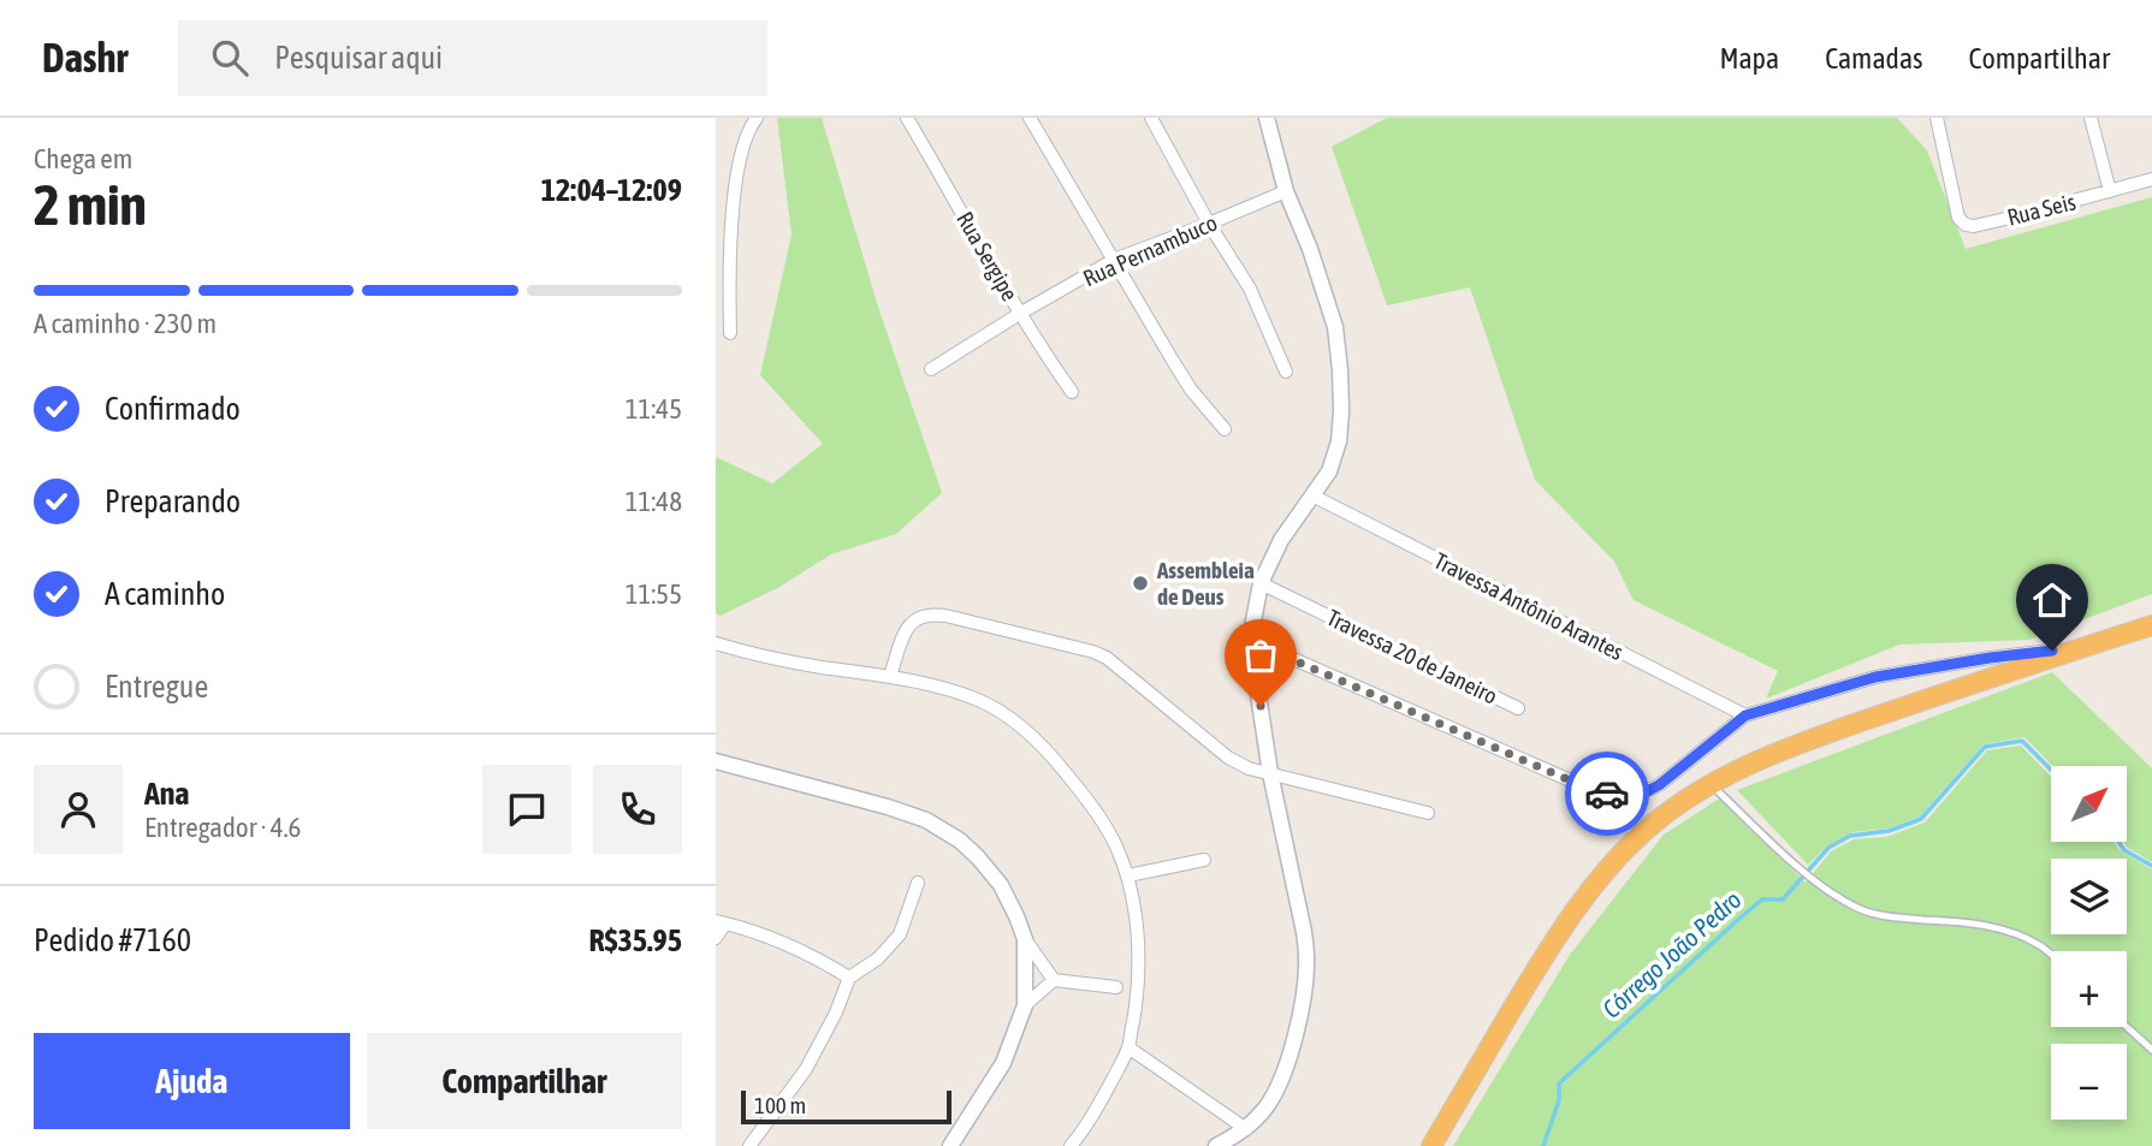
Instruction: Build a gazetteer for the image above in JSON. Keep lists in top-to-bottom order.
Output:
{
  "streets": {
    "street": [
      "Rua Seis",
      "Rua Pernambuco",
      "Rua Sergipe",
      "Travessa Antônio Arantes",
      "Travessa 20 de Janeiro"
    ]
  },
  "crossings": [
    ["Rua Pernambuco", "Rua Sergipe"]
  ],
  "water": ["Córrego João Pedro"],
  "places": ["Assembleia de Deus"],
  "scale_bar": "100 m",
  "north": "top right",
  "page": {
    "header": "Dashr",
    "search": "Pesquisar aqui",
    "nav": ["Mapa", "Camadas", "Compartilhar"],
    "heading": ["2 min", "Chega em", "12:04–12:09"],
    "panel": [
      "Ana",
      "Entregador · 4.6",
      "Pedido #7160",
      "R$35.95"
    ],
    "bar": "A caminho · 230 m",
    "list": [
      ["Confirmado", "11:45"],
      ["Preparando", "11:48"],
      ["A caminho", "11:55"],
      "Entregue"
    ],
    "map_buttons": ["+", "−"],
    "buttons": ["Ajuda", "Compartilhar"],
    "scale": "100 m"
  }
}
